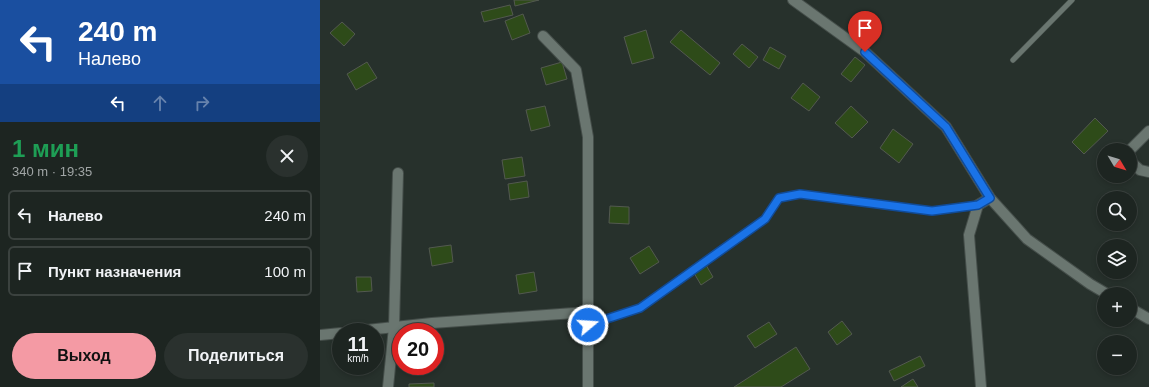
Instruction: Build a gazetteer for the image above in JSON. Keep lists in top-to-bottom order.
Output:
{
  "north": "bottom right",
  "page": {
    "turn": ["240 m", "Налево"],
    "heading": ["1 мин", "340 m · 19:35"],
    "map_buttons": ["+", "−"],
    "list": [
      {
        "name": "Налево",
        "value": "240 m"
      },
      {
        "name": "Пункт назначения",
        "value": "100 m"
      }
    ],
    "speed": "11 km/h",
    "limit": "20",
    "buttons": ["Выход", "Поделиться"]
  }
}
